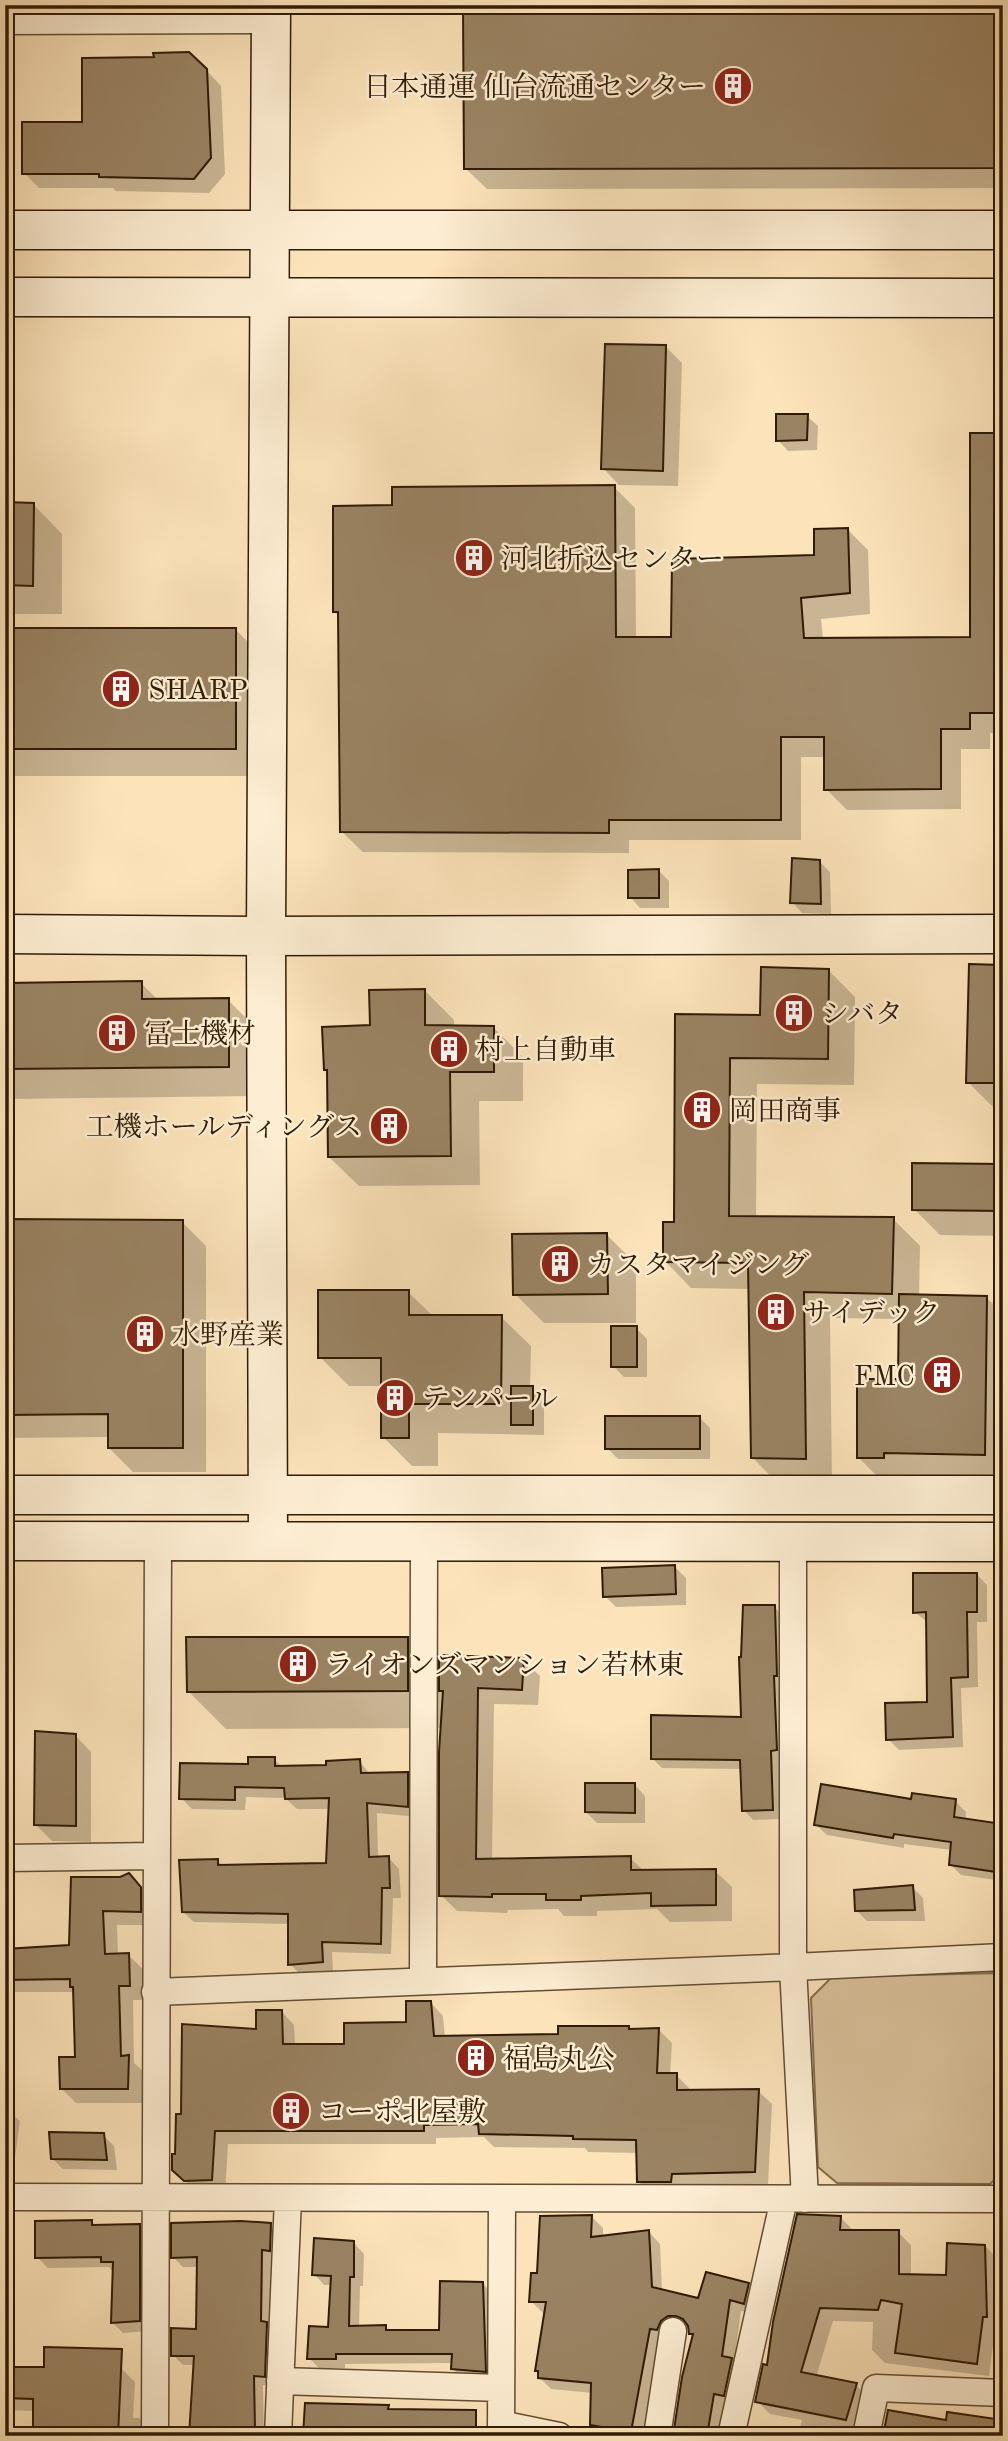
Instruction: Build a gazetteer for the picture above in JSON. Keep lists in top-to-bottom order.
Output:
{
  "places": {
    "building": [
      "日本通運 仙台流通センター",
      "河北折込センター",
      "SHARP",
      "シバタ",
      "冨士機材",
      "村上自動車",
      "岡田商事",
      "工機ホールディングス",
      "カスタマイジング",
      "サイデック",
      "水野産業",
      "FMC",
      "テンパール",
      "ライオンズマンション若林東",
      "福島丸公",
      "コーポ北屋敷"
    ]
  }
}
